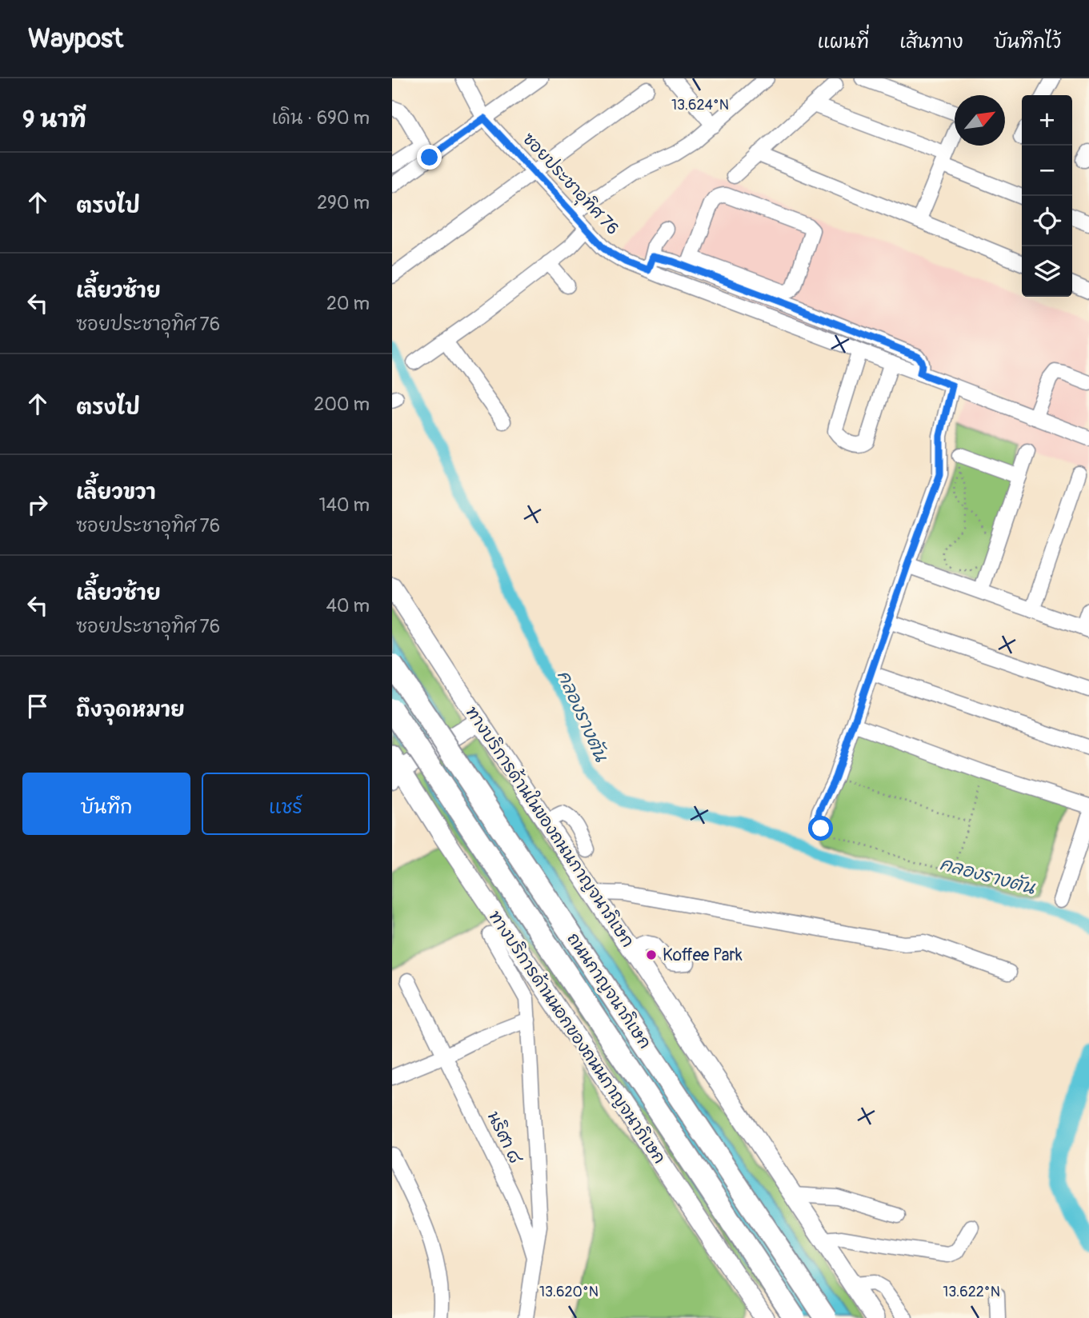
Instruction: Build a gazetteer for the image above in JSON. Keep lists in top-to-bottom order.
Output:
{
  "streets": {
    "highway": ["ถนนกาญจนาภิเษก"],
    "main road": ["ทางบริการด้านในของถนนกาญจนาภิเษก", "ทางบริการด้านนอกของถนนกาญจนาภิเษก"],
    "street": ["ซอยประชาอุทิศ 76", "นริศา ๘"]
  },
  "water": ["คลองรางตัน"],
  "places": ["Koffee Park"],
  "north": "top right",
  "page": {
    "header": "Waypost",
    "nav": ["แผนที่", "เส้นทาง", "บันทึกไว้"],
    "heading": ["9 นาที", "เดิน · 690 m"],
    "map_buttons": ["+", "−"],
    "list": [
      ["ตรงไป", "290 m"],
      ["เลี้ยวซ้าย", "ซอยประชาอุทิศ 76", "20 m"],
      ["ตรงไป", "200 m"],
      ["เลี้ยวขวา", "ซอยประชาอุทิศ 76", "140 m"],
      ["เลี้ยวซ้าย", "ซอยประชาอุทิศ 76", "40 m"],
      "ถึงจุดหมาย"
    ],
    "buttons": ["บันทึก", "แชร์"]
  },
  "coordinates": ["13.624°N", "13.620°N", "13.622°N"]
}
